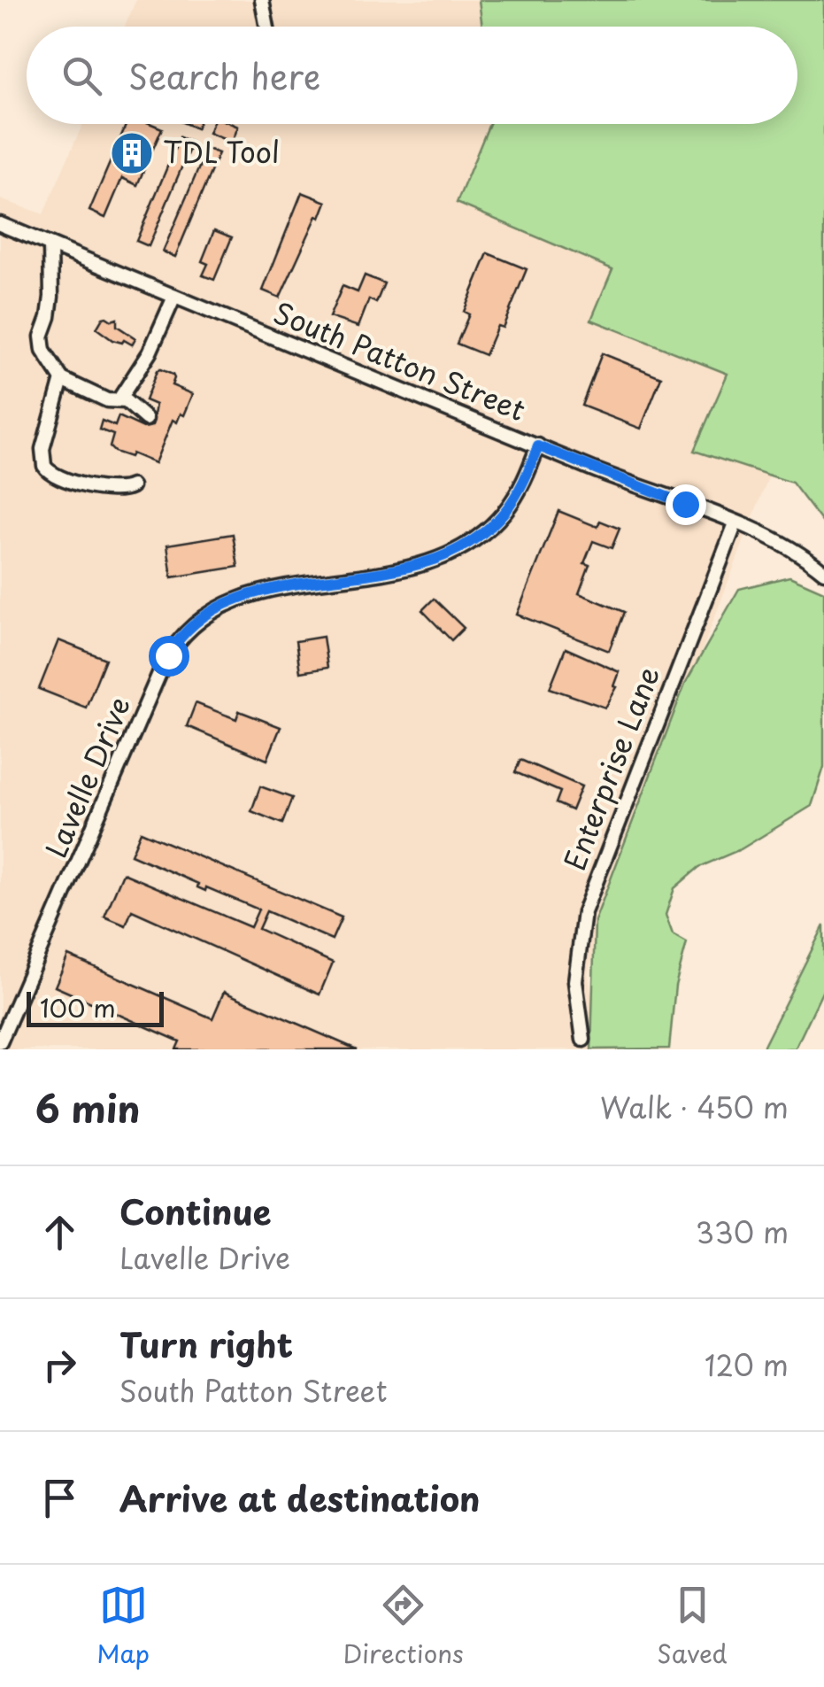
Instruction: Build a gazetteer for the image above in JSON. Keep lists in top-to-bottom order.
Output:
{
  "streets": {
    "street": ["South Patton Street", "Enterprise Lane", "Lavelle Drive"]
  },
  "crossings": [
    ["South Patton Street", "Enterprise Lane"],
    ["South Patton Street", "Lavelle Drive"]
  ],
  "places": {
    "building": ["TDL Tool"]
  },
  "scale_bar": "100 m",
  "page": {
    "search": "Search here",
    "scale": "100 m",
    "heading": ["6 min", "Walk · 450 m"],
    "list": [
      ["Continue", "Lavelle Drive", "330 m"],
      ["Turn right", "South Patton Street", "120 m"],
      "Arrive at destination"
    ],
    "nav": ["Map", "Directions", "Saved"]
  }
}
